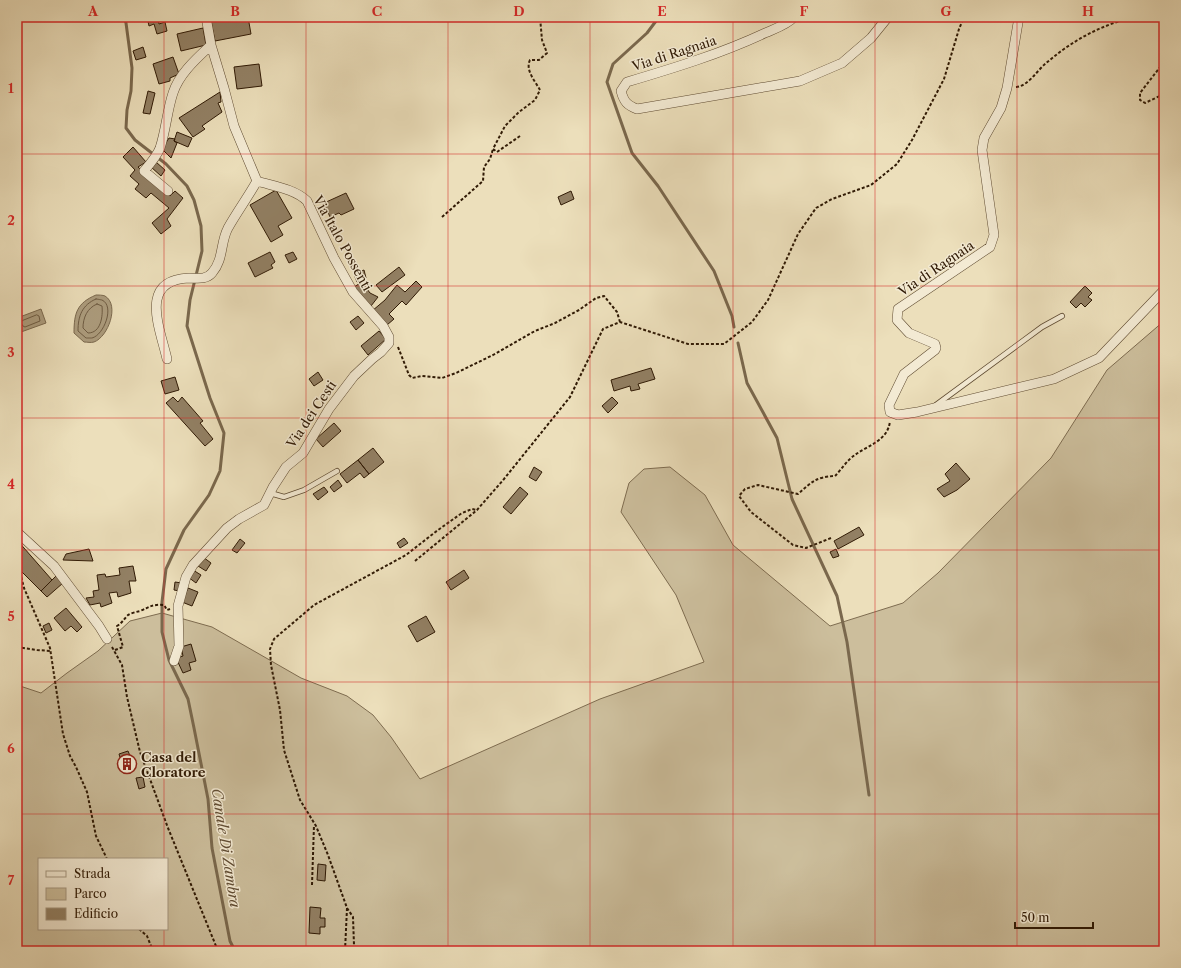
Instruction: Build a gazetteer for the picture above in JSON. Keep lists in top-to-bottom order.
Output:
{
  "streets": {
    "street": ["Via di Ragnaia", "Via Italo Possenti", "Via dei Cesti"]
  },
  "crossings": [
    ["Via Italo Possenti", "Via dei Cesti"]
  ],
  "water": ["Canale Di Zambra"],
  "places": {
    "building": ["Casa del Cloratore"]
  },
  "legend": ["Strada", "Parco", "Edificio"],
  "scale_bar": "50 m",
  "grid": {
    "columns": [
      "A",
      "B",
      "C",
      "D",
      "E",
      "F",
      "G",
      "H"
    ],
    "rows": [
      "1",
      "2",
      "3",
      "4",
      "5",
      "6",
      "7"
    ]
  }
}
